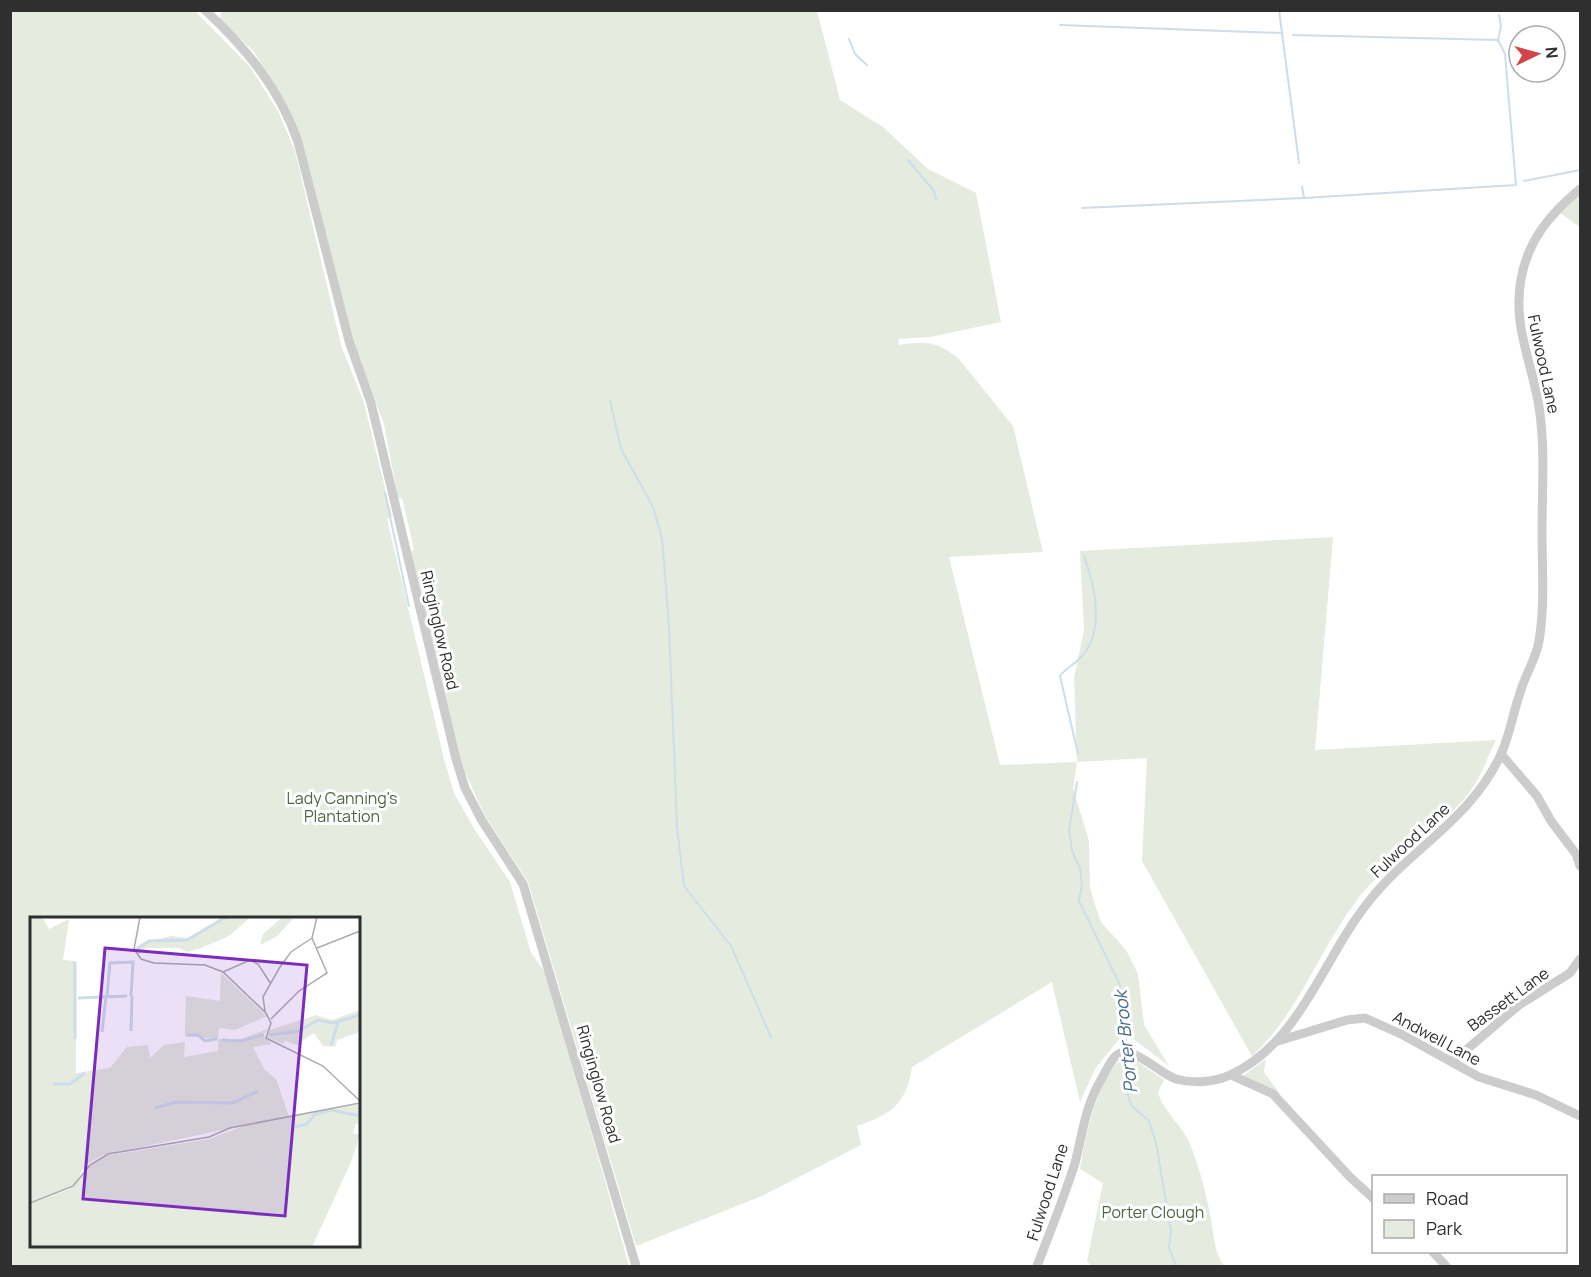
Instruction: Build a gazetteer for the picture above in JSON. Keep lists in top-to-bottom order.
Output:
{
  "streets": {
    "street": [
      "Fulwood Lane",
      "Ringinglow Road",
      "Bassett Lane",
      "Andwell Lane"
    ]
  },
  "crossings": [
    ["Fulwood Lane", "Andwell Lane"],
    ["Bassett Lane", "Andwell Lane"]
  ],
  "water": ["Porter Brook"],
  "parks": ["Lady Canning's Plantation", "Porter Clough"],
  "legend": ["Road", "Park"],
  "north": "right"
}
